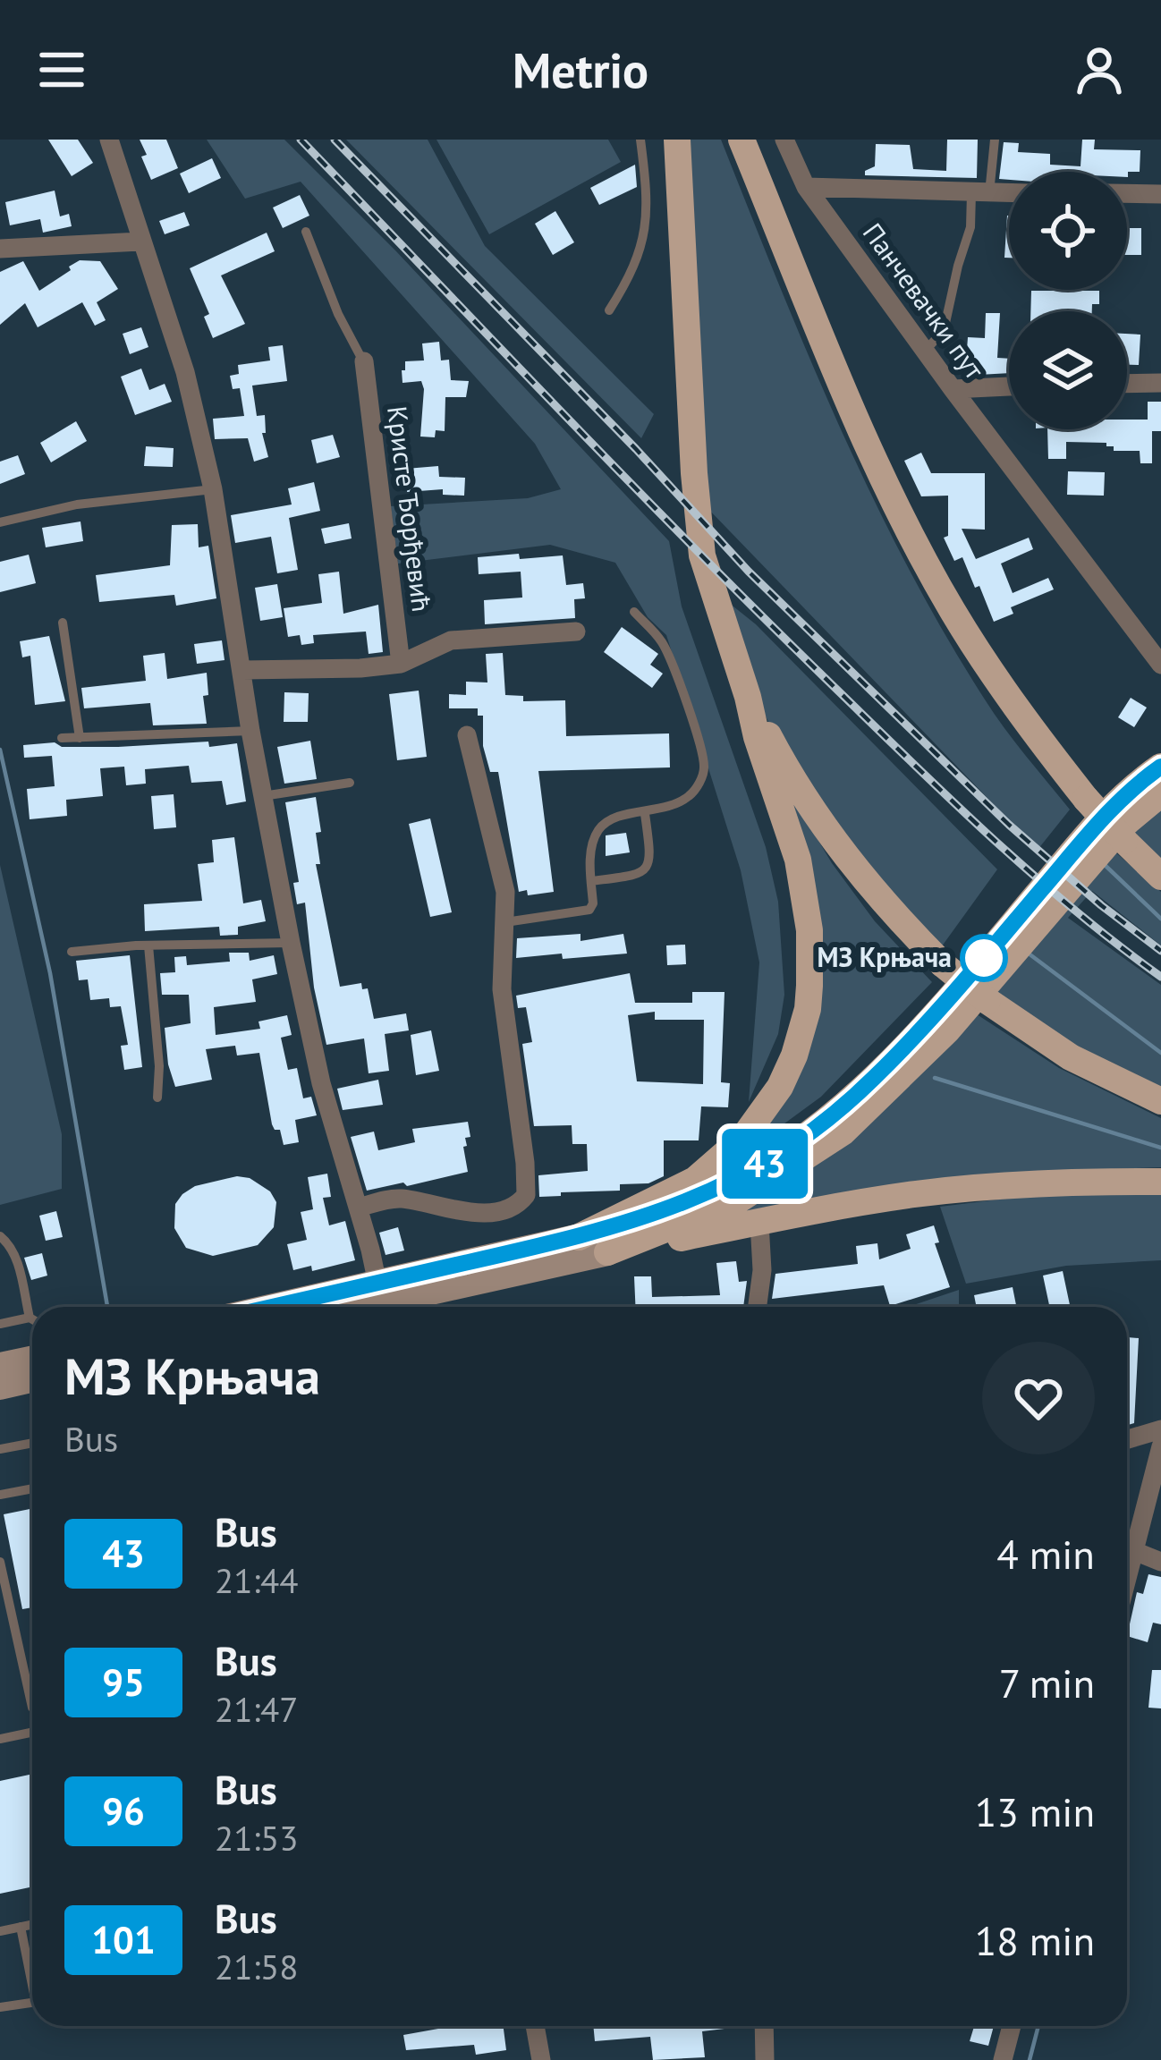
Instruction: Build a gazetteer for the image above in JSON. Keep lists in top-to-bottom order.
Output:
{
  "streets": {
    "street": ["Панчевачки пут", "Кристе Ђорђевић"]
  },
  "places": ["МЗ Крњача"],
  "lines": ["bus line 43"],
  "page": {
    "header": "Metrio",
    "on_map": "43",
    "heading": ["МЗ Крњача", "Bus"],
    "list": [
      {
        "mark": "43",
        "name": "Bus",
        "note": "21:44",
        "value": "4 min"
      },
      {
        "mark": "95",
        "name": "Bus",
        "note": "21:47",
        "value": "7 min"
      },
      {
        "mark": "96",
        "name": "Bus",
        "note": "21:53",
        "value": "13 min"
      },
      {
        "mark": "101",
        "name": "Bus",
        "note": "21:58",
        "value": "18 min"
      }
    ]
  }
}
